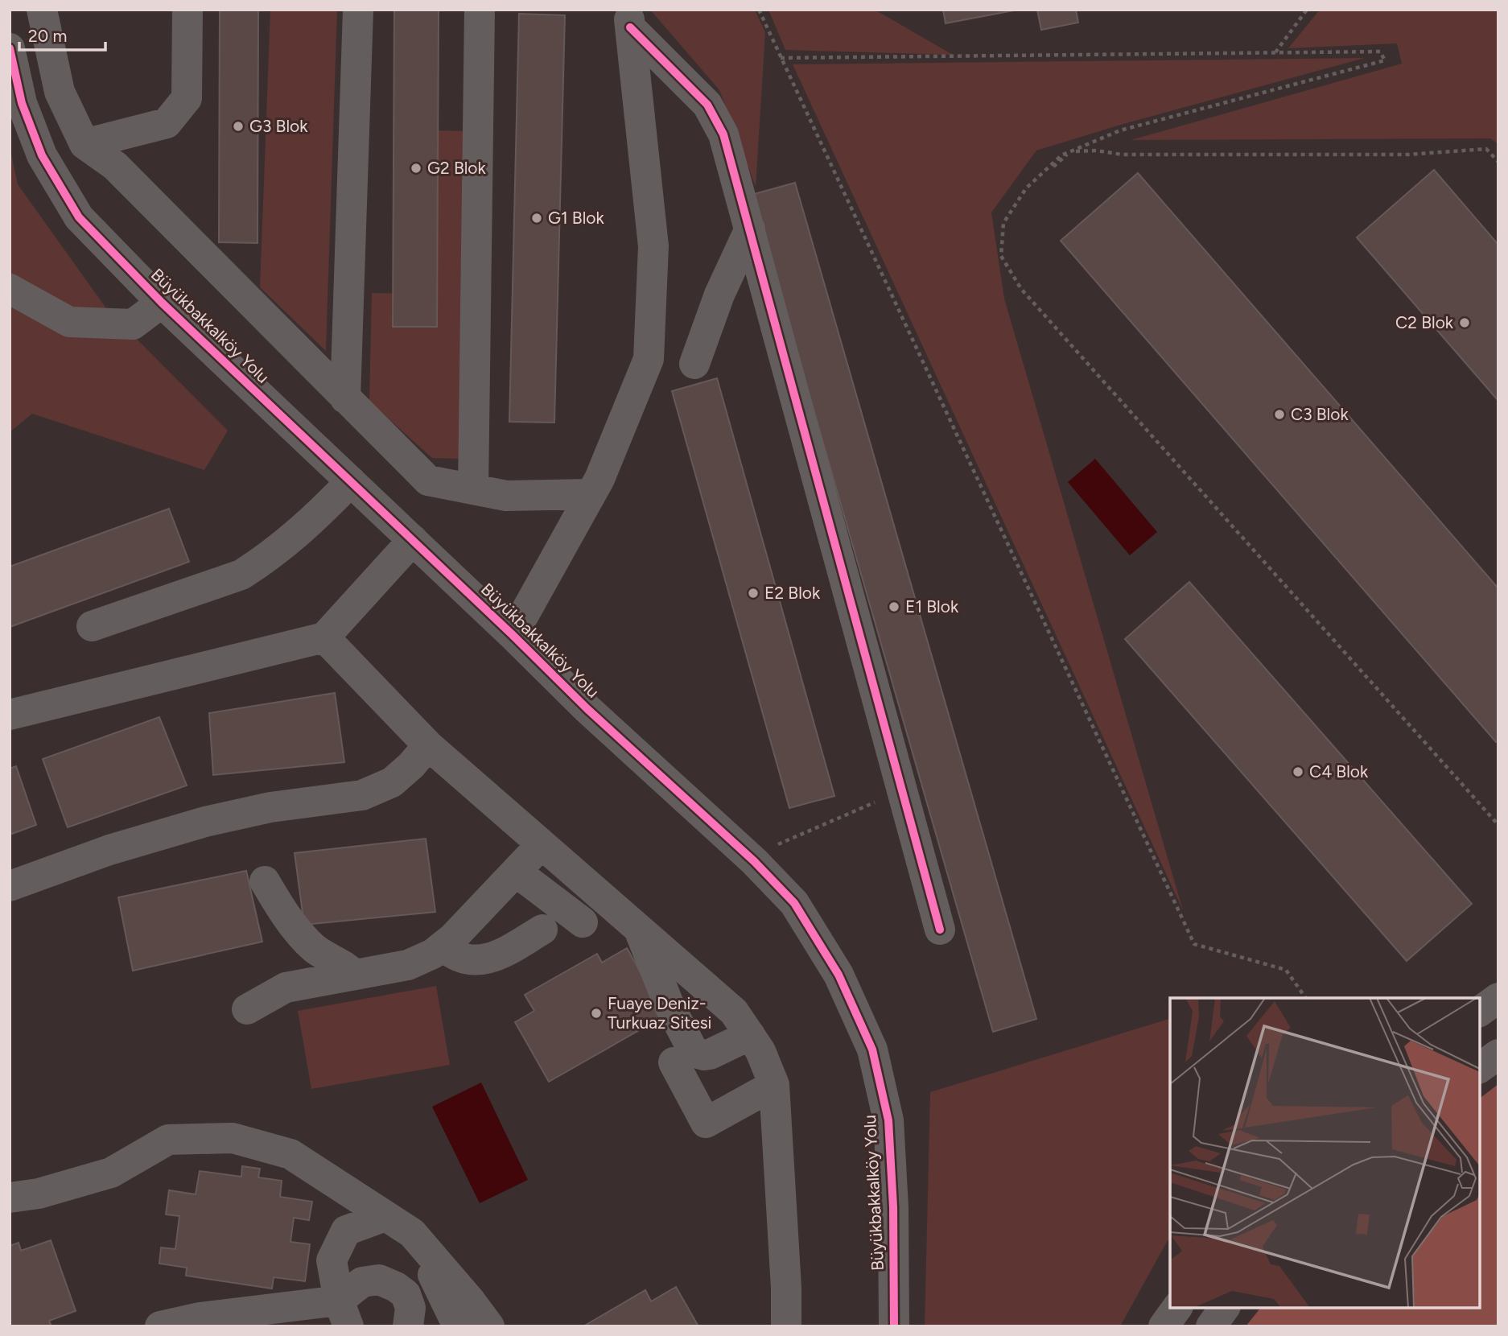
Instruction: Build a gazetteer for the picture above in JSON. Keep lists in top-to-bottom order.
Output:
{
  "streets": {
    "street": ["Büyükbakkalköy Yolu"]
  },
  "places": [
    "G3 Blok",
    "G2 Blok",
    "G1 Blok",
    "C2 Blok",
    "C3 Blok",
    "E2 Blok",
    "E1 Blok",
    "C4 Blok",
    "Fuaye Deniz- Turkuaz Sitesi"
  ],
  "scale_bar": "20 m"
}
